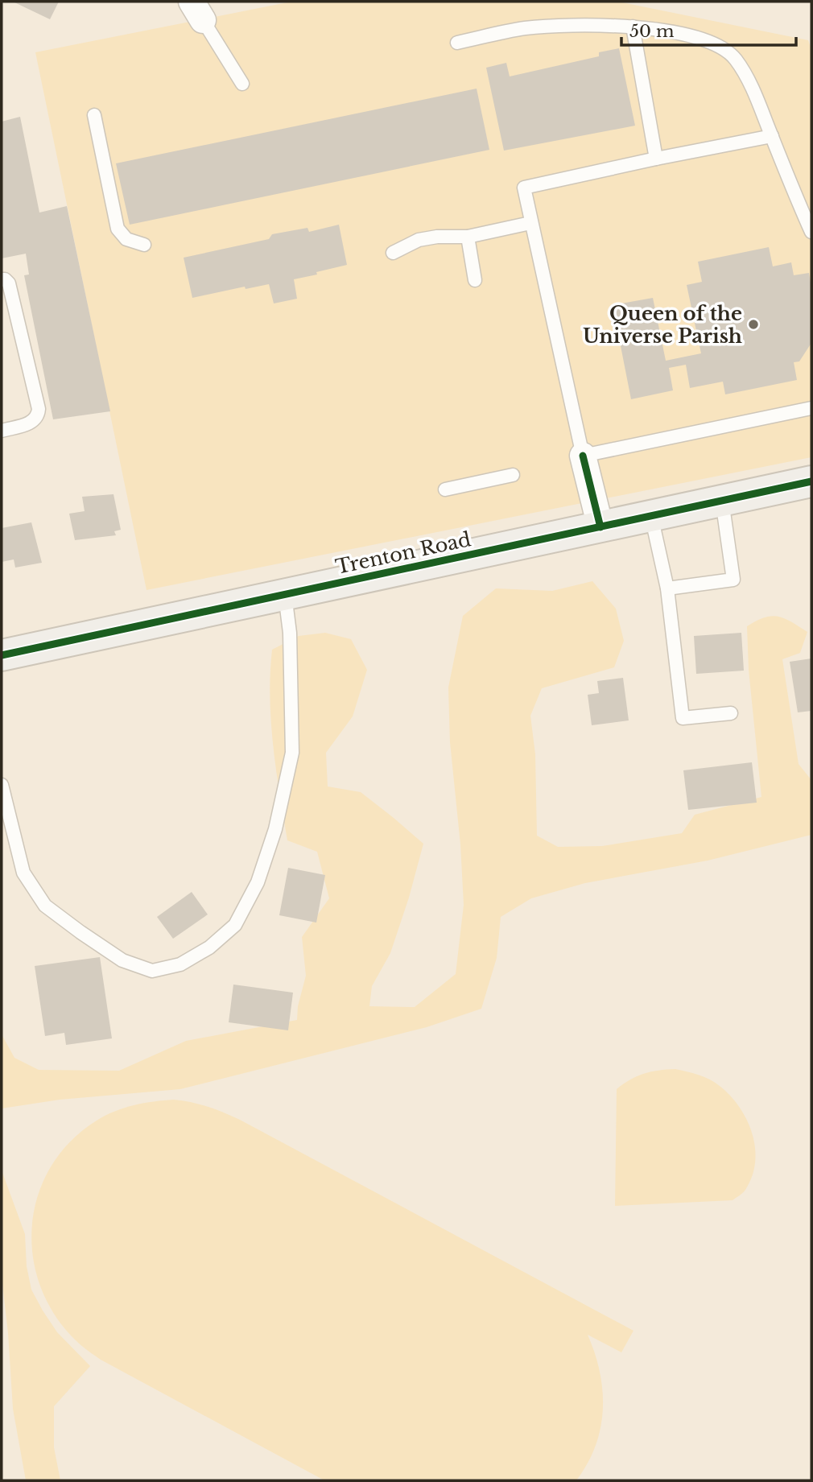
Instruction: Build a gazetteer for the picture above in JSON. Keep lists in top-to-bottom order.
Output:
{
  "streets": {
    "main road": ["Trenton Road"]
  },
  "places": ["Queen of the Universe Parish"],
  "scale_bar": "50 m"
}
